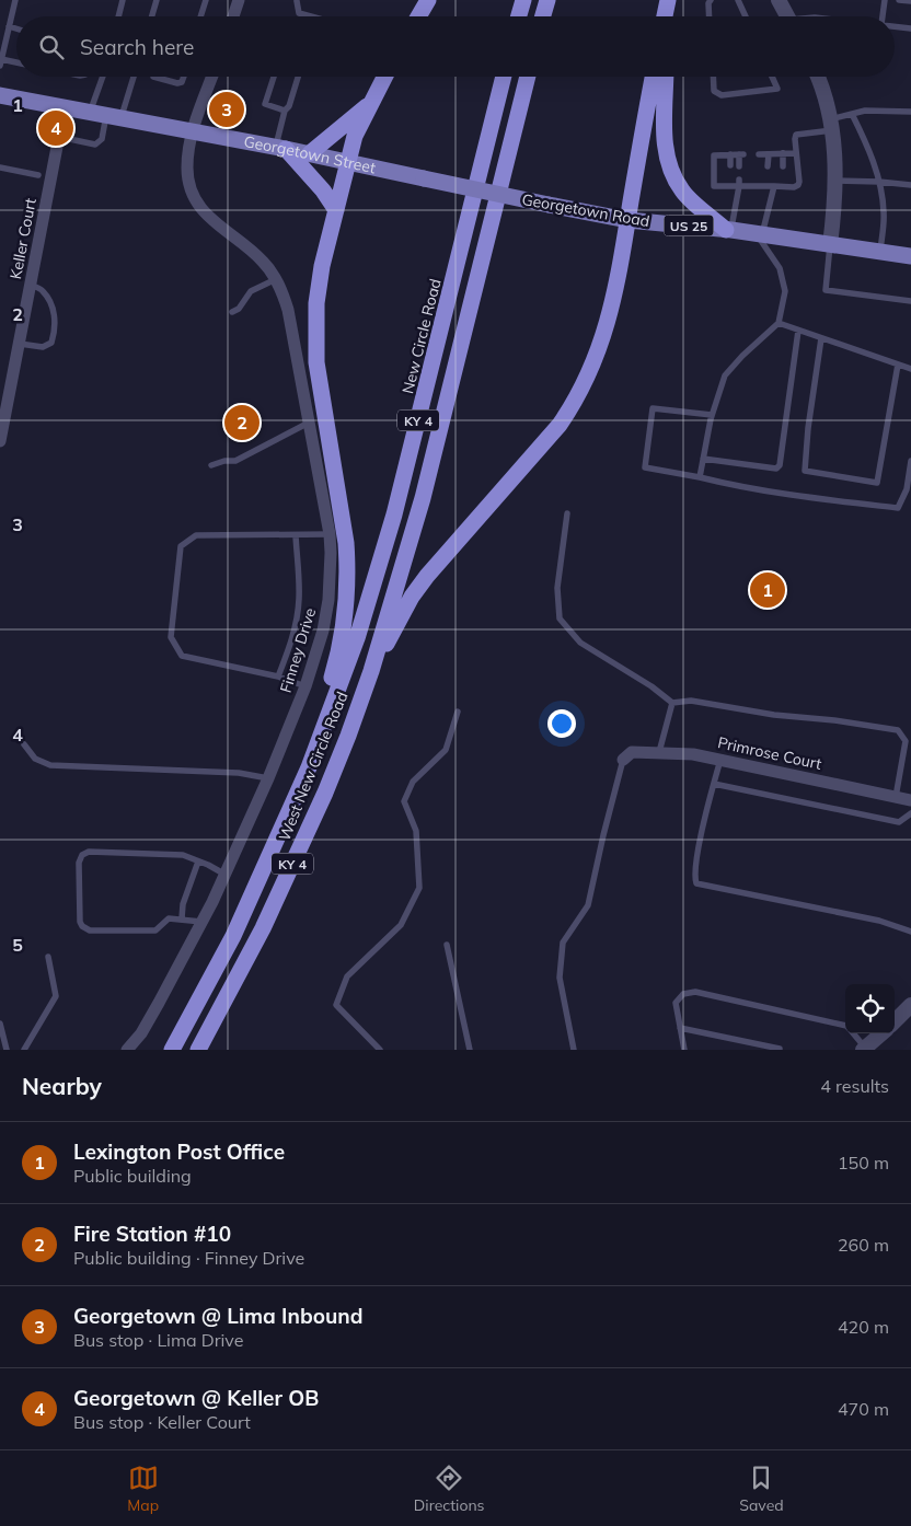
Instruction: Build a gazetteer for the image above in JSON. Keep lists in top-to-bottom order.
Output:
{
  "streets": {
    "highway": ["New Circle Road", "KY 4", "West New Circle Road"],
    "main road": ["Georgetown Street", "Georgetown Road", "US 25"],
    "street": ["Keller Court", "Finney Drive", "Primrose Court"]
  },
  "crossings": [
    ["Georgetown Street", "Georgetown Road"],
    ["Georgetown Street", "Keller Court"],
    ["Georgetown Street", "Finney Drive"],
    ["New Circle Road", "West New Circle Road"],
    ["KY 4", "West New Circle Road"]
  ],
  "page": {
    "search": "Search here",
    "pins": [
      "3",
      "4",
      "2",
      "1"
    ],
    "heading": ["Nearby", "4 results"],
    "list": [
      {
        "mark": "1",
        "name": "Lexington Post Office",
        "note": "Public building",
        "value": "150 m"
      },
      {
        "mark": "2",
        "name": "Fire Station #10",
        "note": "Public building · Finney Drive",
        "value": "260 m"
      },
      {
        "mark": "3",
        "name": "Georgetown @ Lima Inbound",
        "note": "Bus stop · Lima Drive",
        "value": "420 m"
      },
      {
        "mark": "4",
        "name": "Georgetown @ Keller OB",
        "note": "Bus stop · Keller Court",
        "value": "470 m"
      }
    ],
    "nav": ["Map", "Directions", "Saved"]
  },
  "grid": {
    "rows": [
      "1",
      "2",
      "3",
      "4",
      "5"
    ]
  }
}
